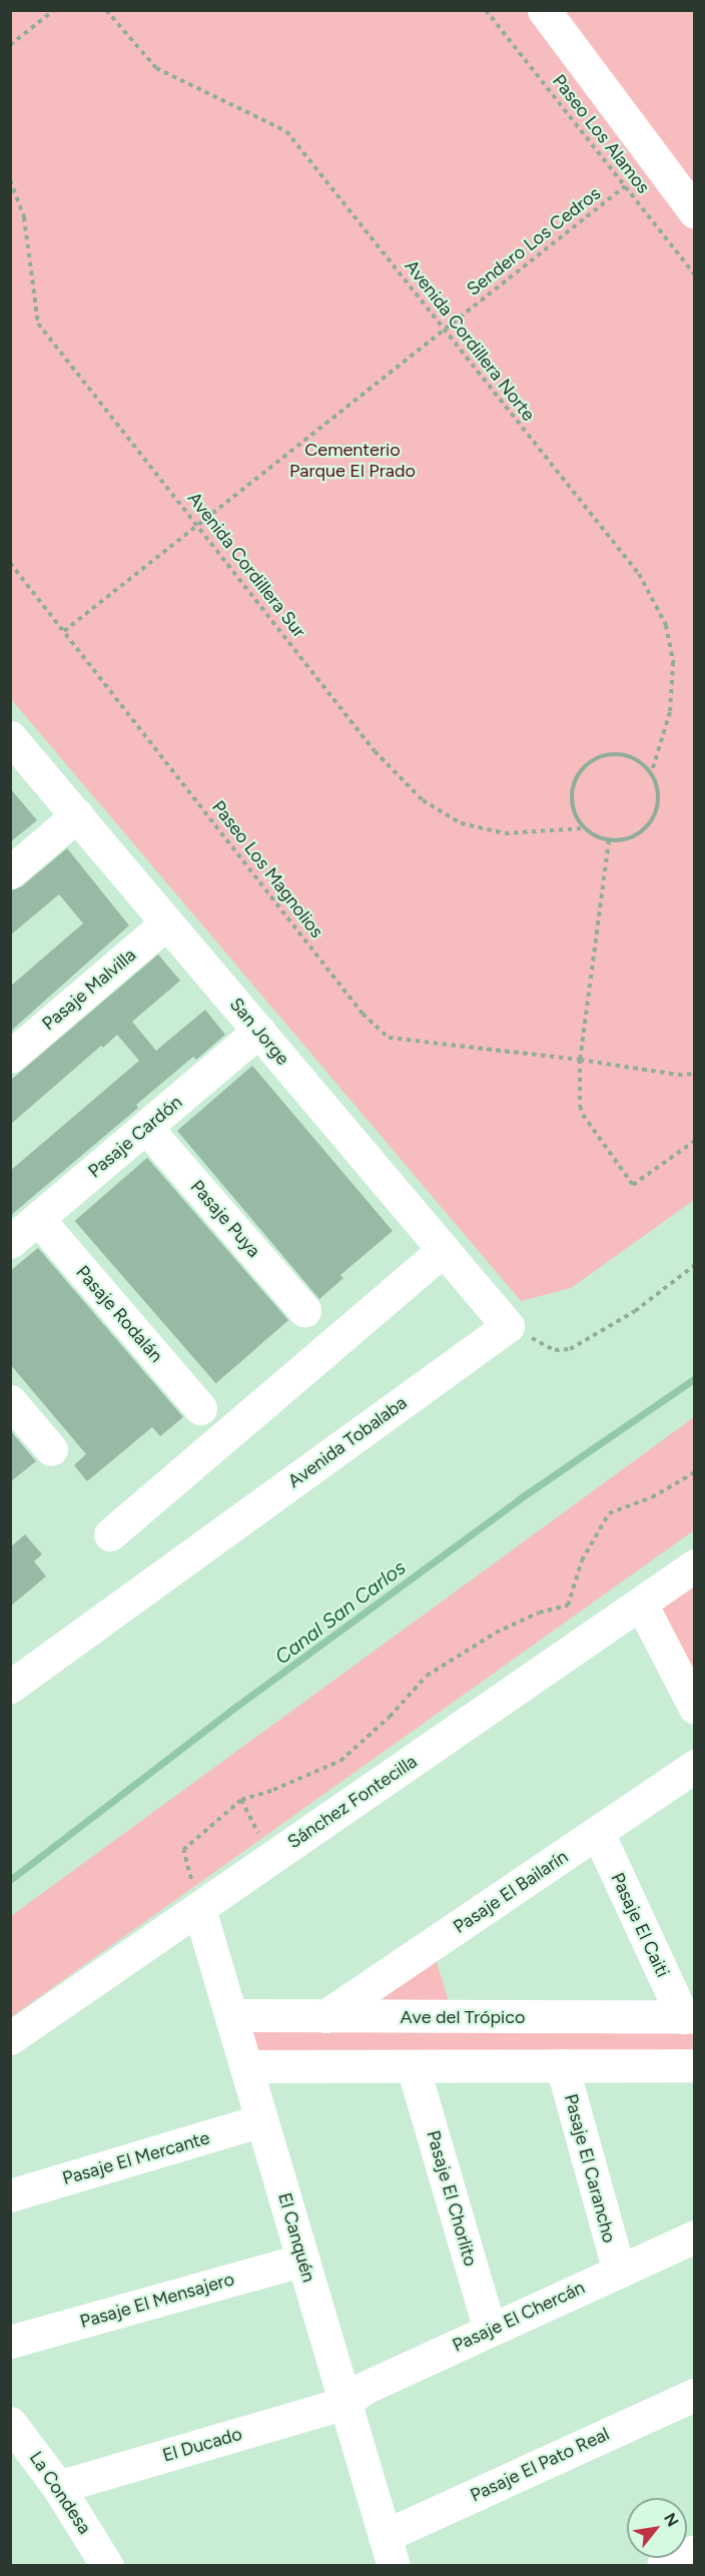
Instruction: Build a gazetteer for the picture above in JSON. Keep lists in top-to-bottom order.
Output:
{
  "streets": {
    "street": [
      "Pasaje Malvilla",
      "San Jorge",
      "Pasaje Cardón",
      "Pasaje Puya",
      "Pasaje Rodalán",
      "Avenida Tobalaba",
      "Sánchez Fontecilla",
      "Pasaje El Bailarín",
      "Pasaje El Caiti",
      "Ave del Trópico",
      "Pasaje El Mercante",
      "Pasaje El Carancho",
      "Pasaje El Chorlito",
      "El Canquén",
      "Pasaje El Mensajero",
      "Pasaje El Chercán",
      "El Ducado",
      "Pasaje El Pato Real",
      "La Condesa"
    ],
    "path": [
      "Paseo Los Alamos",
      "Sendero Los Cedros",
      "Avenida Cordillera Norte",
      "Avenida Cordillera Sur",
      "Paseo Los Magnolios"
    ]
  },
  "crossings": [
    ["Paseo Los Alamos", "Sendero Los Cedros"],
    ["Sendero Los Cedros", "Avenida Cordillera Norte"],
    ["Sendero Los Cedros", "Avenida Cordillera Sur"],
    ["Sendero Los Cedros", "Paseo Los Magnolios"],
    ["Avenida Cordillera Norte", "Avenida Cordillera Sur"],
    ["Pasaje Malvilla", "San Jorge"],
    ["San Jorge", "Pasaje Cardón"],
    ["San Jorge", "Avenida Tobalaba"],
    ["Pasaje Cardón", "Pasaje Puya"],
    ["Pasaje Cardón", "Pasaje Rodalán"],
    ["Sánchez Fontecilla", "El Canquén"],
    ["Pasaje El Bailarín", "Pasaje El Caiti"],
    ["Pasaje El Bailarín", "Ave del Trópico"],
    ["Pasaje El Caiti", "Ave del Trópico"],
    ["Ave del Trópico", "El Canquén"],
    ["Pasaje El Mercante", "El Canquén"],
    ["Pasaje El Carancho", "Pasaje El Chercán"],
    ["Pasaje El Chorlito", "Pasaje El Chercán"],
    ["El Canquén", "Pasaje El Mensajero"],
    ["El Canquén", "Pasaje El Chercán"],
    ["El Canquén", "El Ducado"],
    ["El Canquén", "Pasaje El Pato Real"],
    ["Pasaje El Chercán", "El Ducado"],
    ["El Ducado", "La Condesa"]
  ],
  "water": ["Canal San Carlos"],
  "parks": ["Cementerio Parque El Prado"],
  "north": "top right"
}
